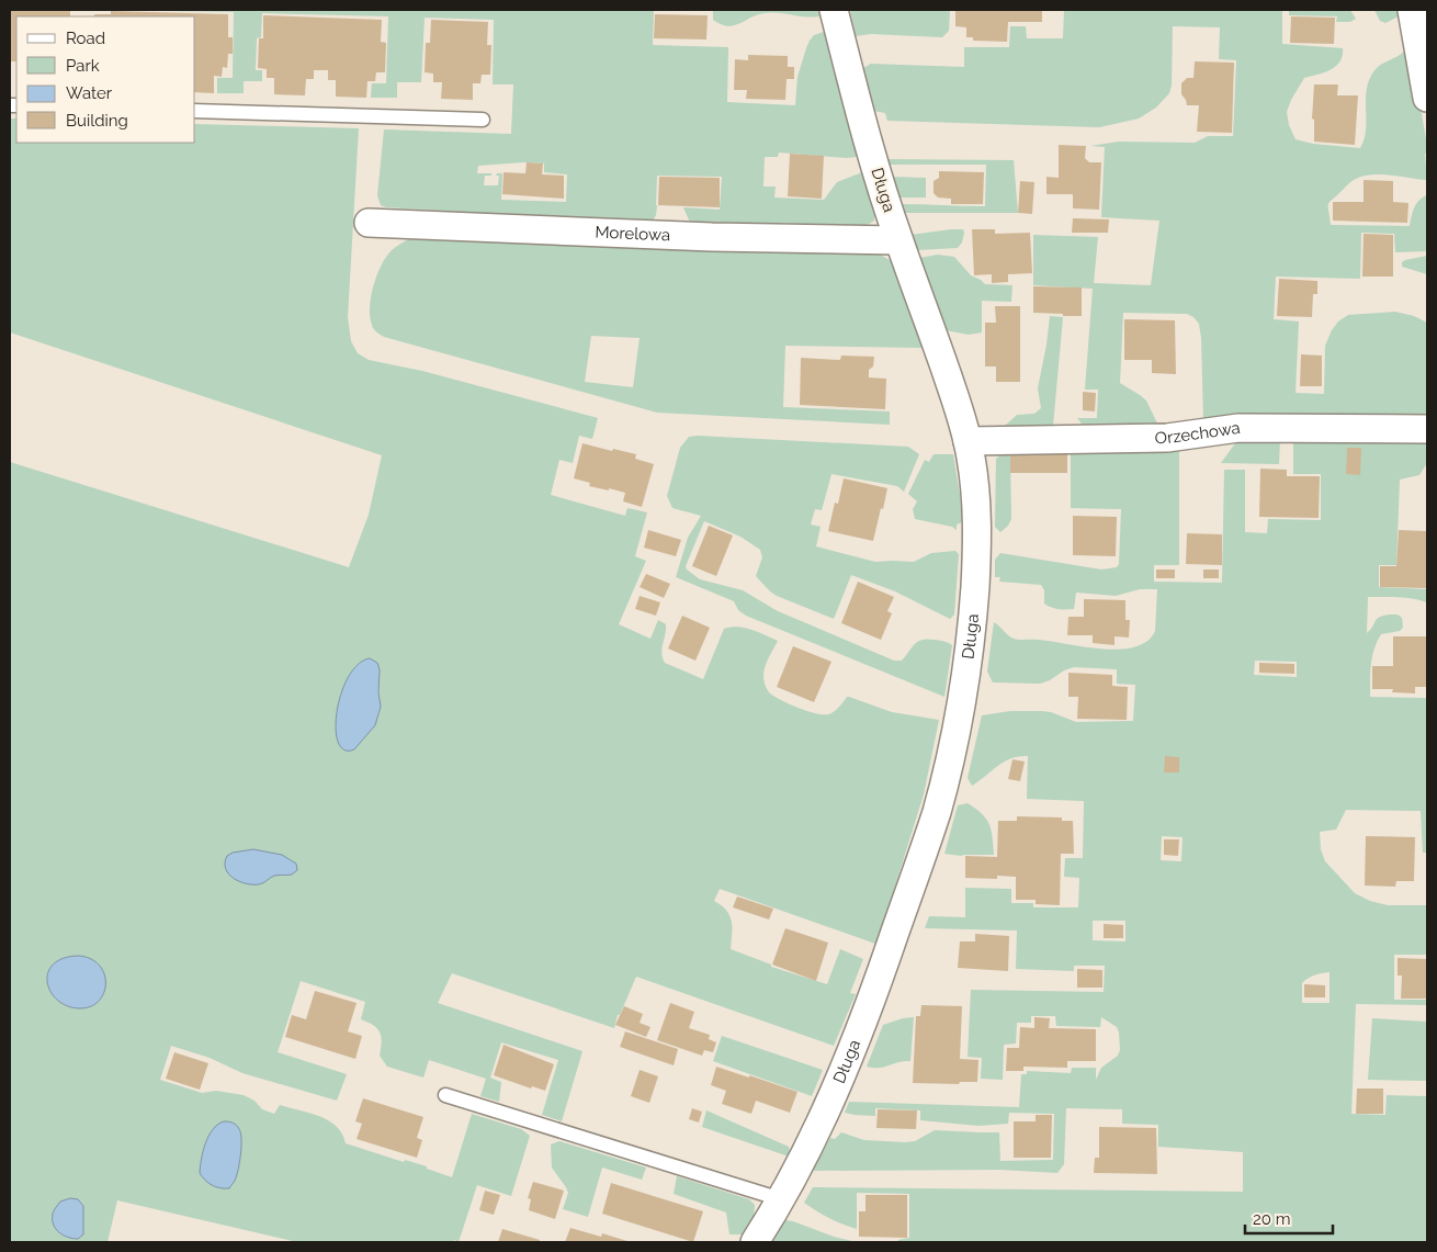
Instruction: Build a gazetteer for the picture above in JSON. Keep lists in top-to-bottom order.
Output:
{
  "streets": {
    "street": ["Długa", "Morelowa", "Orzechowa"]
  },
  "crossings": [
    ["Długa", "Morelowa"],
    ["Długa", "Orzechowa"]
  ],
  "legend": [
    "Road",
    "Park",
    "Water",
    "Building"
  ],
  "scale_bar": "20 m"
}
